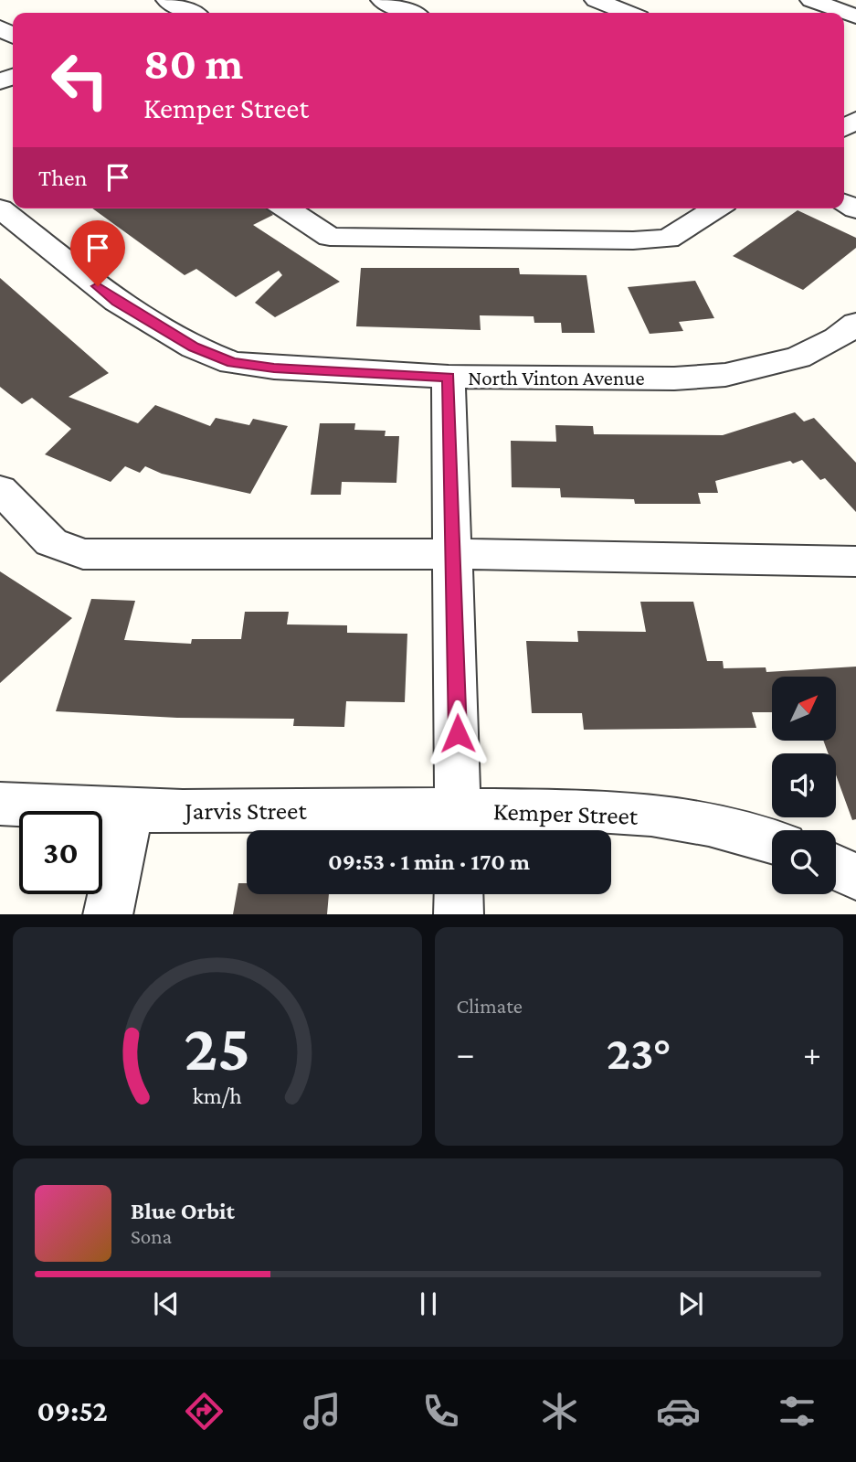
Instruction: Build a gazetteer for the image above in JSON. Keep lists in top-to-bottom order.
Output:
{
  "streets": {
    "street": ["North Vinton Avenue", "Jarvis Street", "Kemper Street"]
  },
  "crossings": [
    ["North Vinton Avenue", "Jarvis Street"],
    ["North Vinton Avenue", "Kemper Street"],
    ["Jarvis Street", "Kemper Street"]
  ],
  "north": "top right",
  "page": {
    "turn": ["80 m", "Kemper Street"],
    "then": "Then",
    "limit": "30",
    "trip": "09:53 · 1 min · 170 m",
    "tile": "Climate",
    "heat": ["−", "23°", "+"],
    "song": ["Blue Orbit", "Sona"],
    "tabs": "09:52",
    "gauge": ["25", "km/h"]
  }
}
